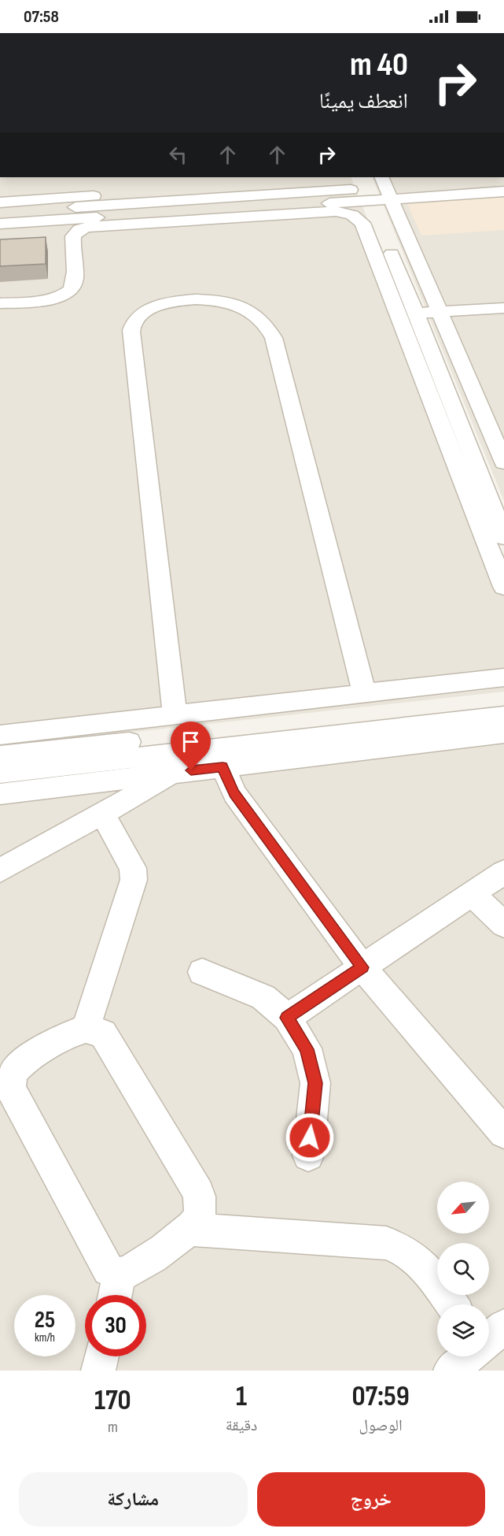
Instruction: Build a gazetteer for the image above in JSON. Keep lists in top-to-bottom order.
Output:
{
  "north": "bottom left",
  "page": {
    "status": "07:58",
    "turn": ["40 m", "انعطف يمينًا"],
    "speed": "25 km/h",
    "limit": "30",
    "eta": [
      "07:59",
      "الوصول",
      "1",
      "دقيقة",
      "170",
      "m"
    ],
    "buttons": ["خروج", "مشاركة"]
  }
}
